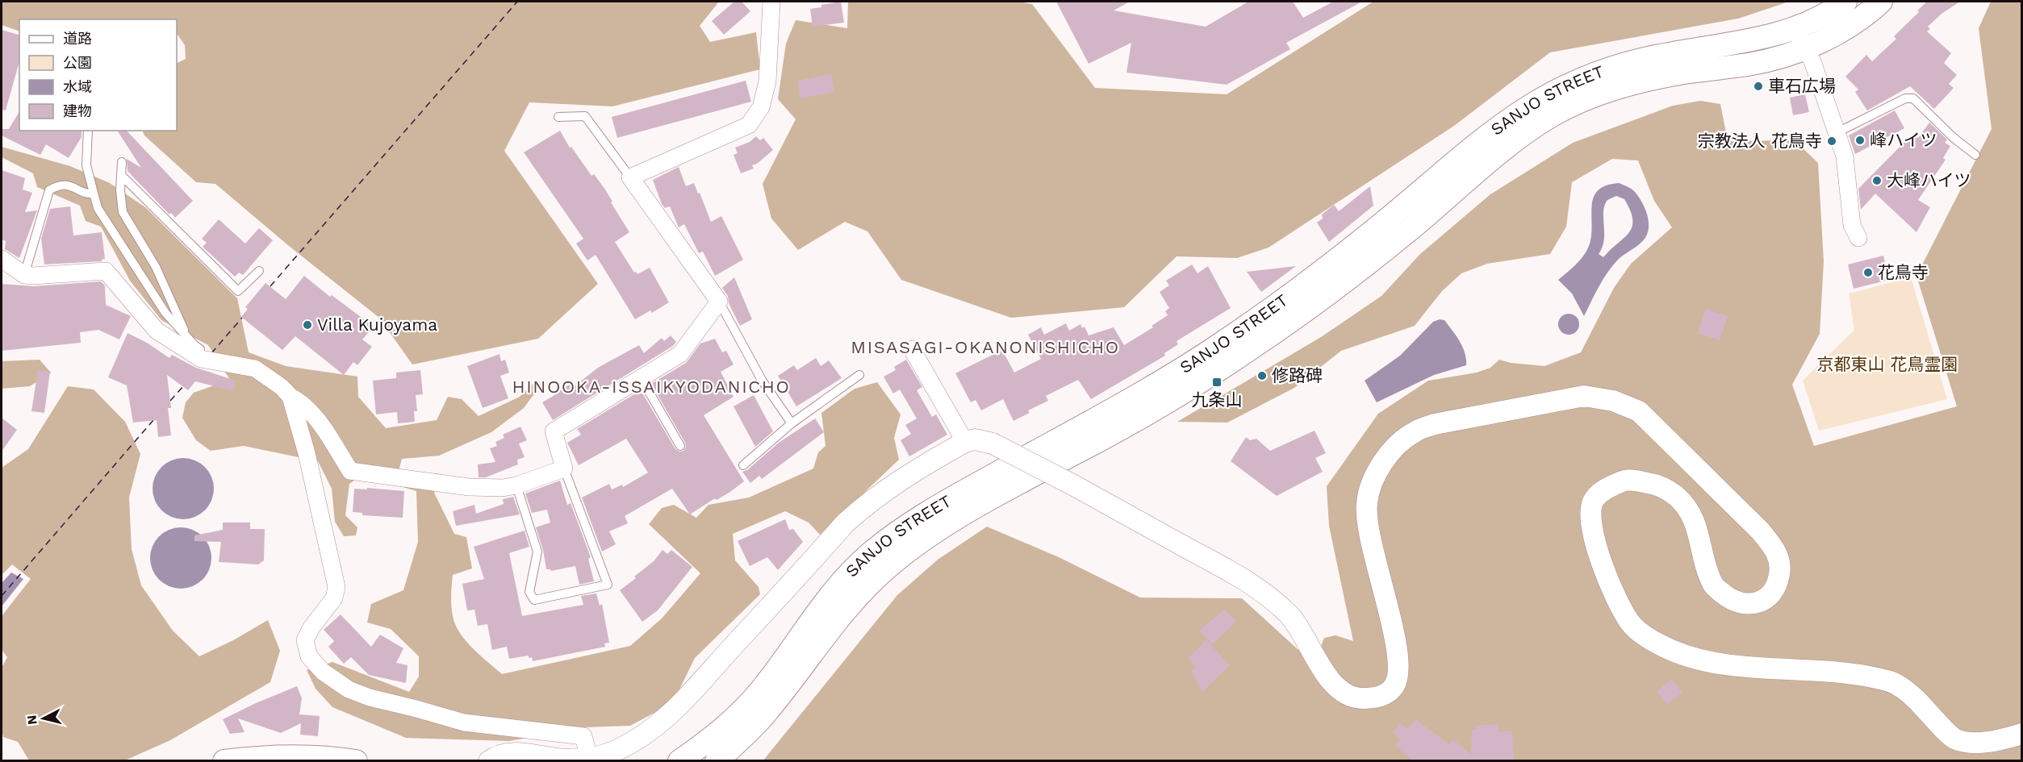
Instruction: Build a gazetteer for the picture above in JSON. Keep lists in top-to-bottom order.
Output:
{
  "streets": {
    "main road": ["SANJO STREET"]
  },
  "districts": ["MISASAGI-OKANONISHICHO", "HINOOKA-ISSAIKYODANICHO"],
  "parks": ["京都東山 花鳥霊園"],
  "places": {
    "other": [
      "車石広場",
      "峰ハイツ",
      "宗教法人 花鳥寺",
      "大峰ハイツ",
      "花鳥寺",
      "Villa Kujoyama",
      "修路碑"
    ],
    "transit": ["九条山"]
  },
  "legend": [
    "道路",
    "公園",
    "水域",
    "建物"
  ],
  "north": "left"
}
